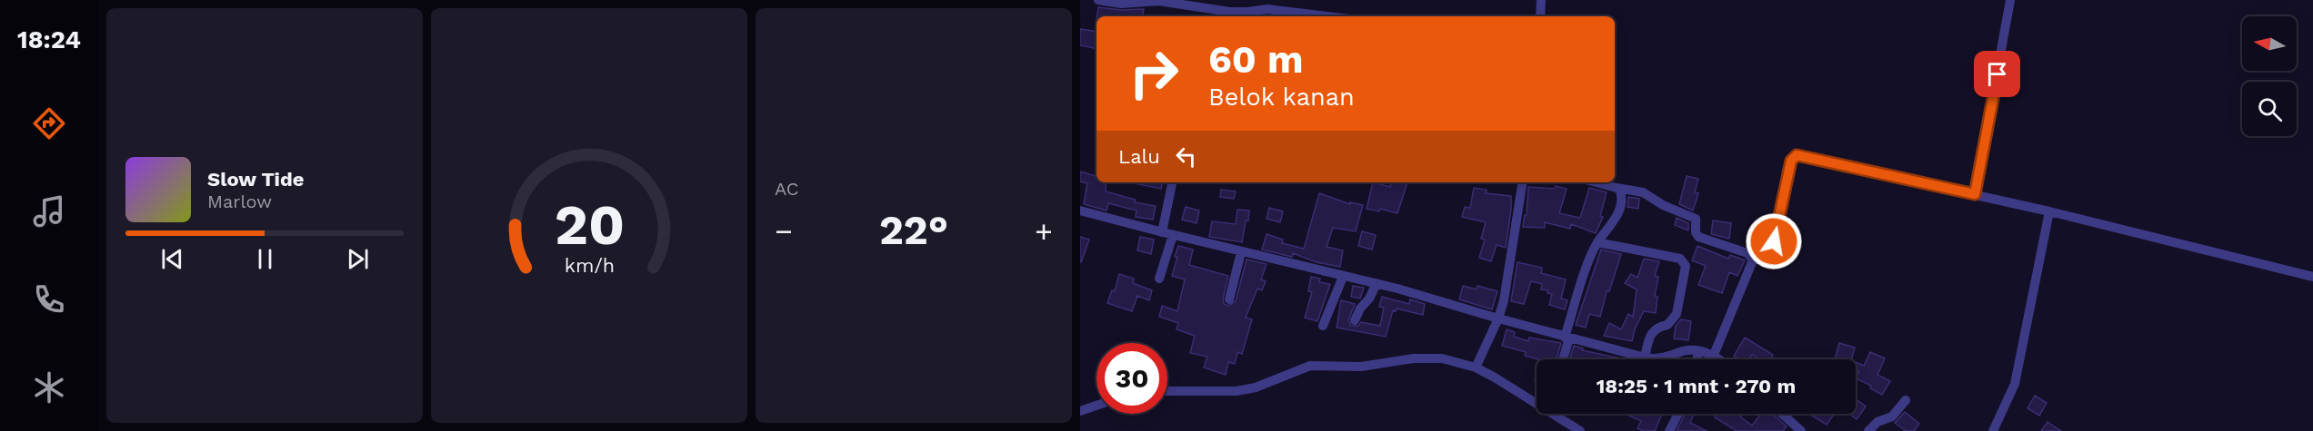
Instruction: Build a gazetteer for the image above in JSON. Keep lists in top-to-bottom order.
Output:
{
  "north": "left",
  "page": {
    "tabs": "18:24",
    "tile": "AC",
    "turn": ["60 m", "Belok kanan"],
    "then": "Lalu",
    "song": ["Slow Tide", "Marlow"],
    "heat": ["−", "22°", "+"],
    "limit": "30",
    "trip": "18:25 · 1 mnt · 270 m",
    "gauge": ["20", "km/h"]
  }
}
